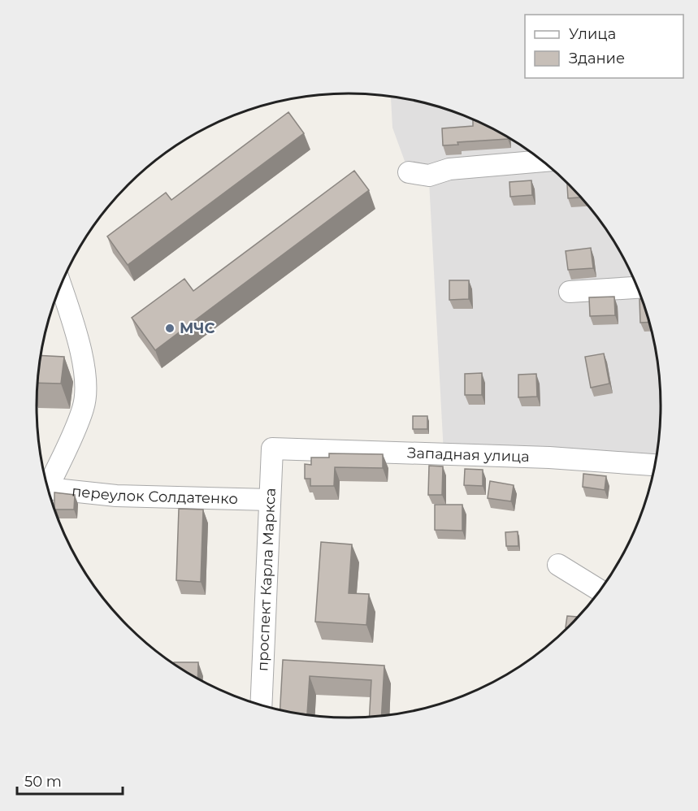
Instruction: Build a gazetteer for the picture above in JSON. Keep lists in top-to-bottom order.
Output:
{
  "streets": {
    "street": ["Западная улица", "переулок Солдатенко", "проспект Карла Маркса"]
  },
  "crossings": [
    ["Западная улица", "проспект Карла Маркса"],
    ["переулок Солдатенко", "проспект Карла Маркса"]
  ],
  "places": ["МЧС"],
  "legend": ["Улица", "Здание"],
  "scale_bar": "50 m"
}
